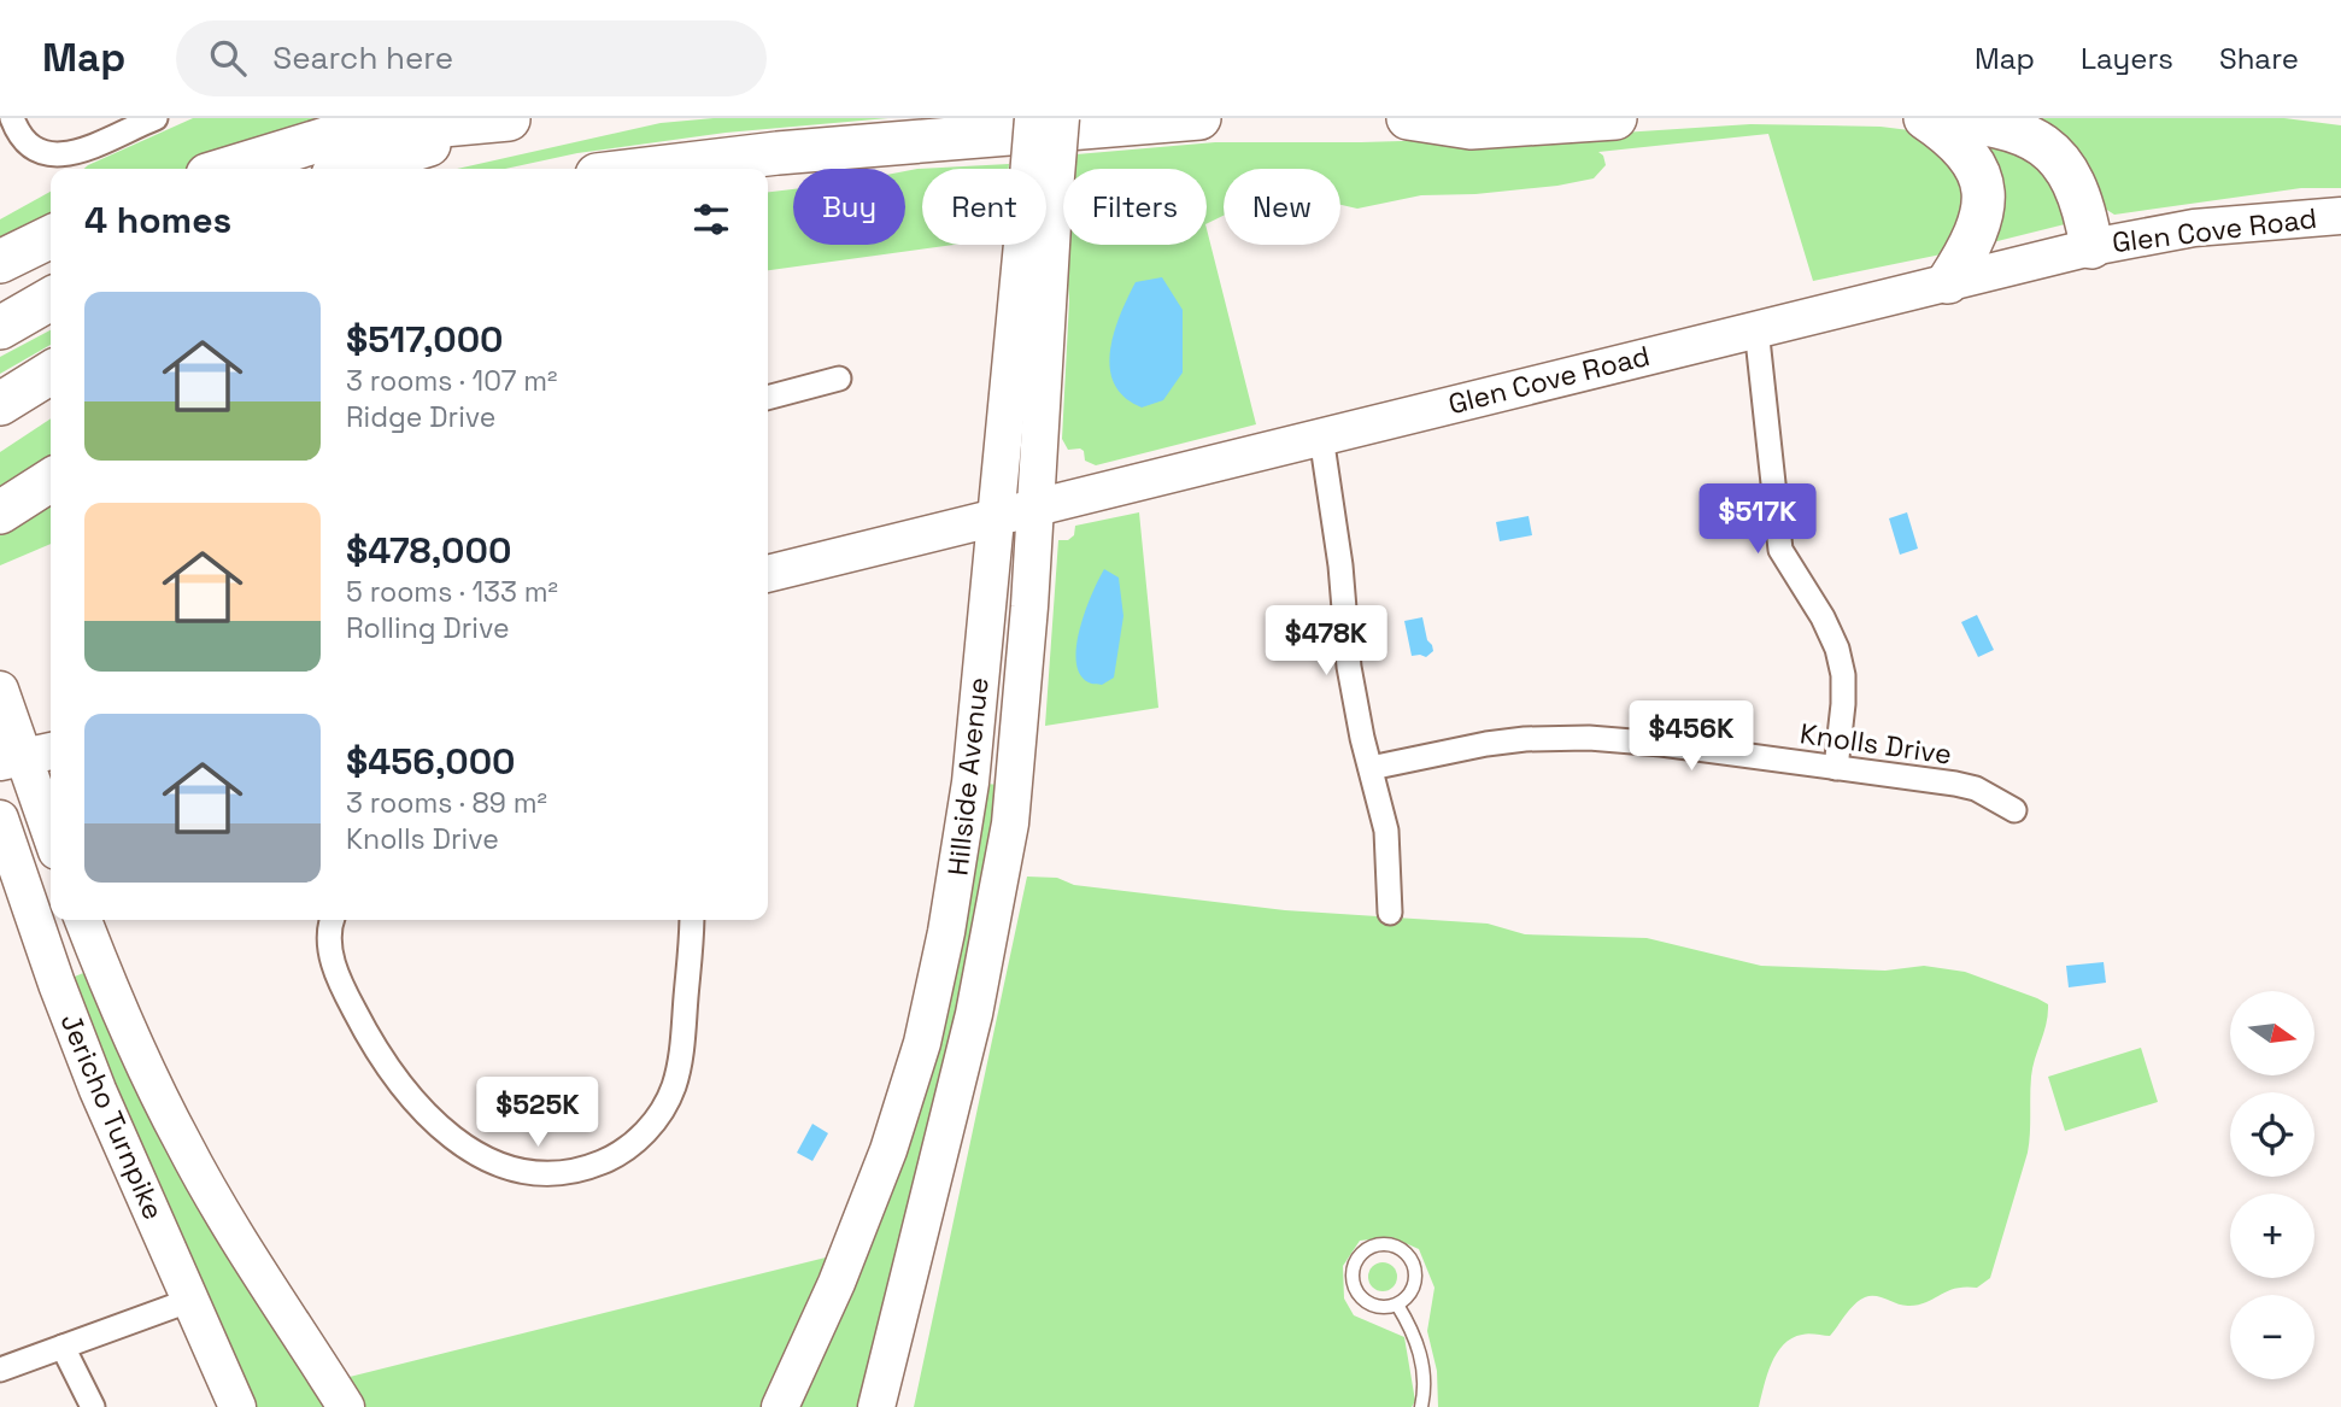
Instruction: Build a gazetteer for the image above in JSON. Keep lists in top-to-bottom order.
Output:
{
  "streets": {
    "main road": ["Glen Cove Road", "Hillside Avenue", "Jericho Turnpike"],
    "street": ["Knolls Drive"]
  },
  "crossings": [
    ["Glen Cove Road", "Hillside Avenue"]
  ],
  "north": "right",
  "page": {
    "header": "Map",
    "search": "Search here",
    "nav": ["Map", "Layers", "Share"],
    "chip": [
      "Buy",
      "Rent",
      "Filters",
      "New"
    ],
    "heading": "4 homes",
    "list": [
      {
        "name": "$517,000",
        "note": "3 rooms · 107 m² · Ridge Drive"
      },
      {
        "name": "$478,000",
        "note": "5 rooms · 133 m² · Rolling Drive"
      },
      {
        "name": "$456,000",
        "note": "3 rooms · 89 m² · Knolls Drive"
      }
    ],
    "price": [
      "$517K",
      "$478K",
      "$456K",
      "$525K"
    ],
    "map_buttons": ["+", "−"]
  }
}
